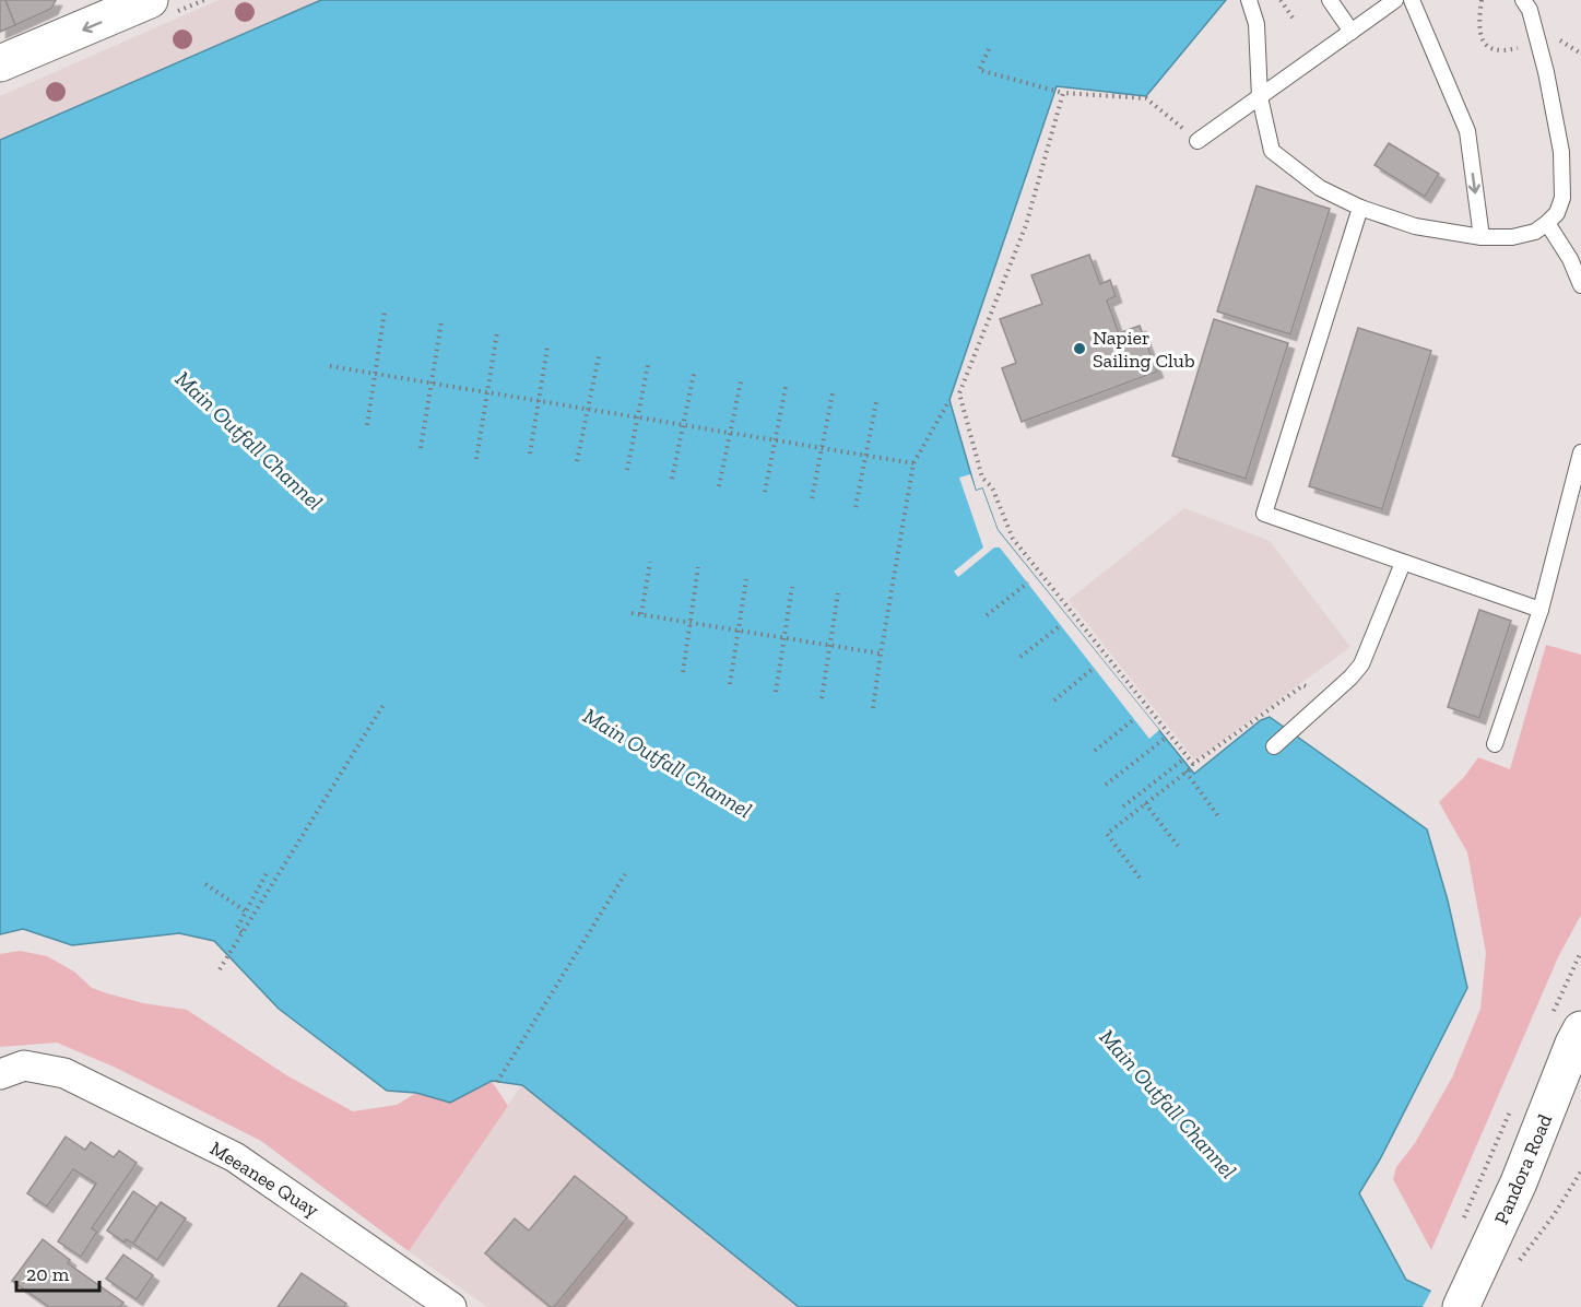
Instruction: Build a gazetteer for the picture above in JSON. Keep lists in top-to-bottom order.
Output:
{
  "streets": {
    "main road": ["Pandora Road"],
    "street": ["Meeanee Quay"]
  },
  "water": ["Main Outfall Channel"],
  "places": ["Napier Sailing Club"],
  "scale_bar": "20 m"
}
